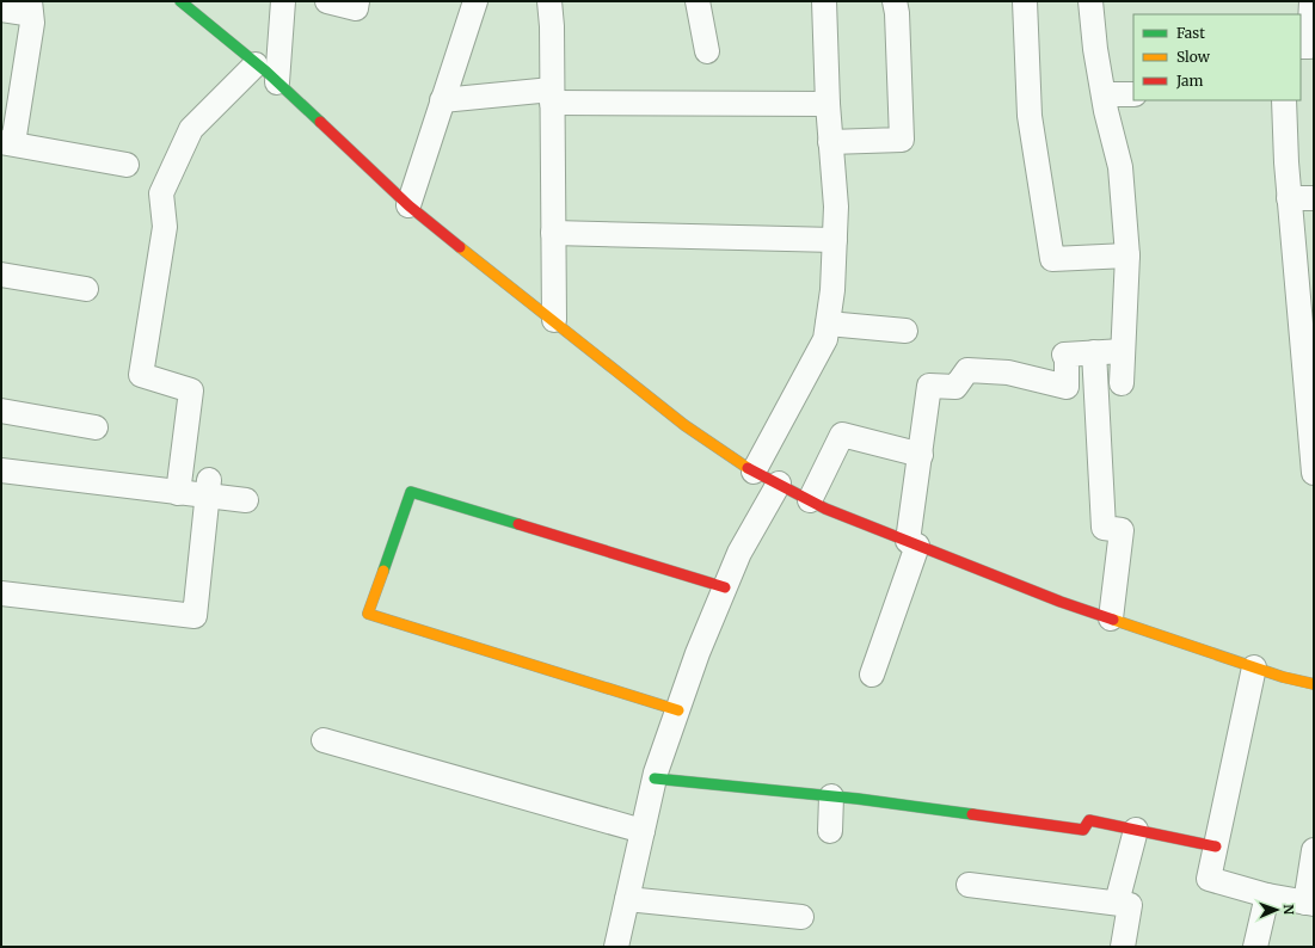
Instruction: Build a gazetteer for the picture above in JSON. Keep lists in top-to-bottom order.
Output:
{
  "legend": ["Fast", "Slow", "Jam"],
  "north": "right"
}
